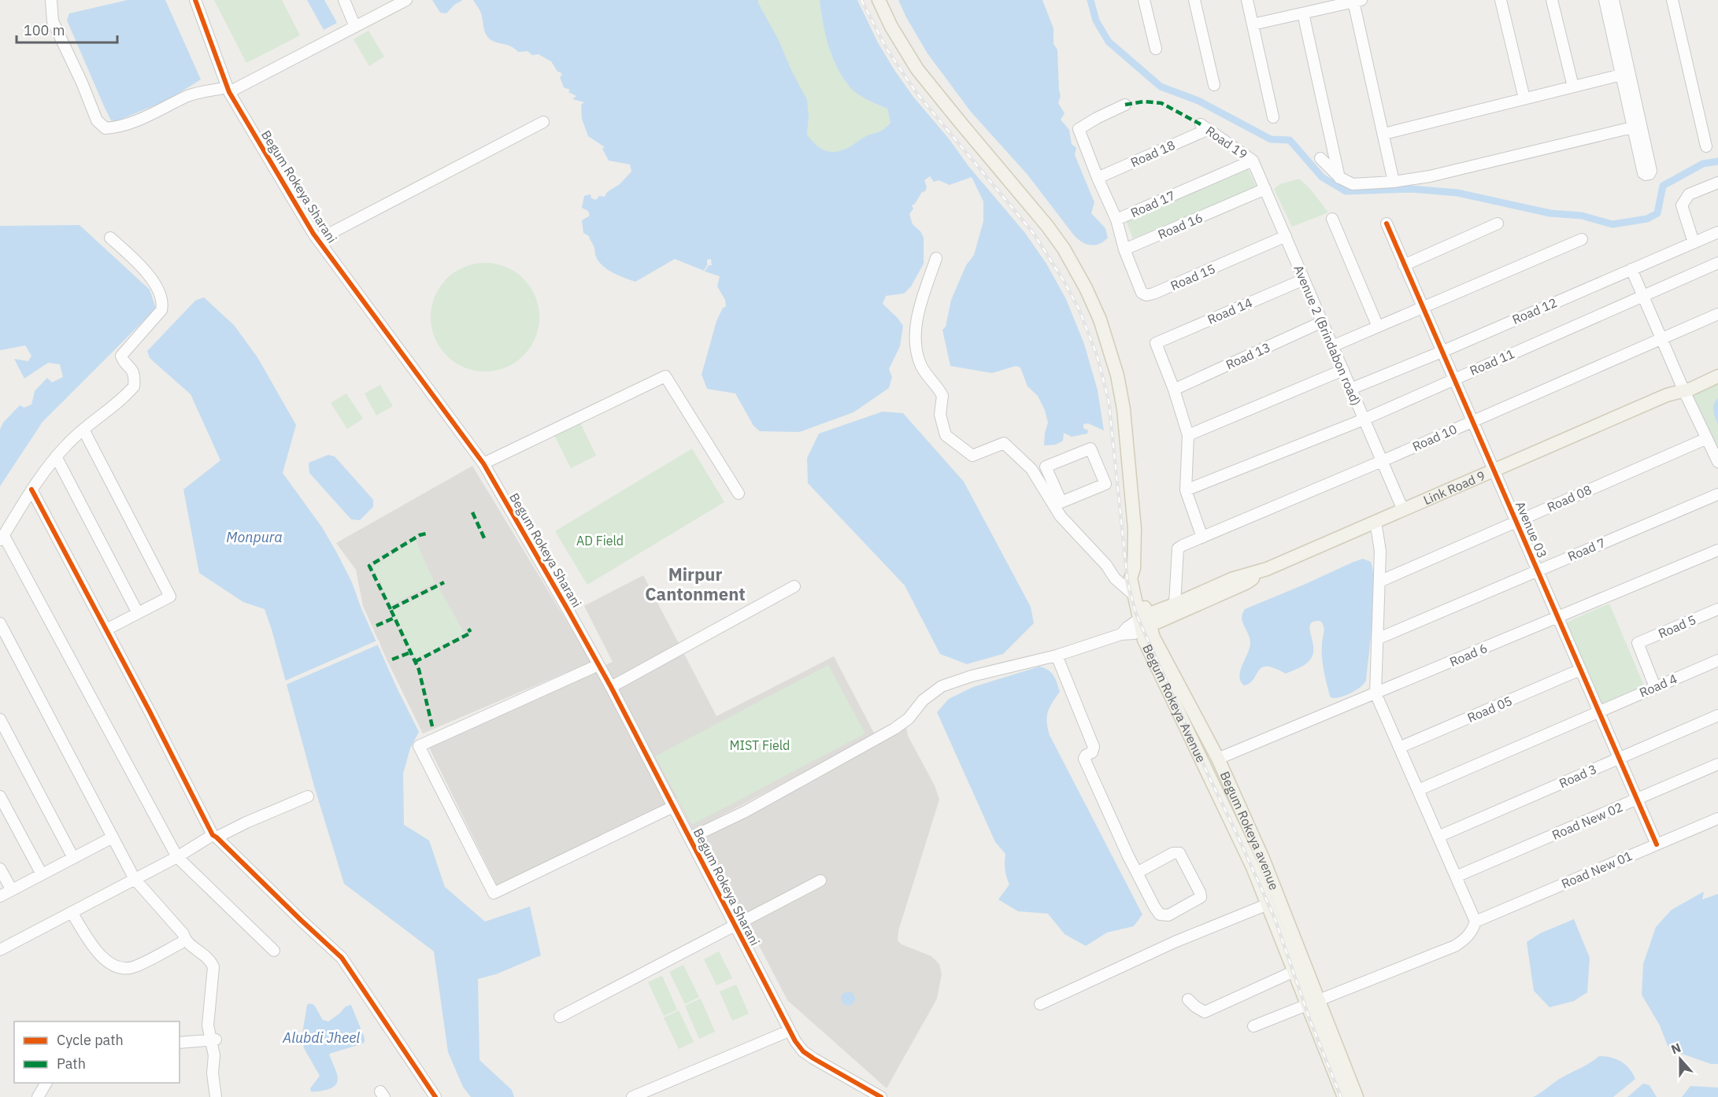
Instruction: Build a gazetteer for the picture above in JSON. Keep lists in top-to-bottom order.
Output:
{
  "streets": {
    "main road": ["Link Road 9", "Begum Rokeya Avenue", "Begum Rokeya avenue"],
    "street": [
      "Road 19",
      "Road 18",
      "Begum Rokeya Sharani",
      "Road 17",
      "Road 16",
      "Road 15",
      "Road 14",
      "Road 12",
      "Avenue 2 (Brindabon road)",
      "Road 13",
      "Road 11",
      "Road 10",
      "Road 08",
      "Avenue 03",
      "Road 7",
      "Road 5",
      "Road 6",
      "Road 4",
      "Road 05",
      "Road 3",
      "Road New 02",
      "Road New 01"
    ]
  },
  "crossings": [
    ["Road 19", "Road 18"],
    ["Road 19", "Road 17"],
    ["Road 19", "Avenue 2 (Brindabon road)"],
    ["Road 18", "Road 17"],
    ["Road 17", "Avenue 2 (Brindabon road)"],
    ["Road 16", "Road 15"],
    ["Road 16", "Avenue 2 (Brindabon road)"],
    ["Road 15", "Avenue 2 (Brindabon road)"],
    ["Road 14", "Avenue 2 (Brindabon road)"],
    ["Road 14", "Road 13"],
    ["Road 12", "Avenue 2 (Brindabon road)"],
    ["Road 12", "Avenue 03"],
    ["Avenue 2 (Brindabon road)", "Road 13"],
    ["Avenue 2 (Brindabon road)", "Road 11"],
    ["Avenue 2 (Brindabon road)", "Road 10"],
    ["Avenue 2 (Brindabon road)", "Link Road 9"],
    ["Road 11", "Avenue 03"],
    ["Road 10", "Link Road 9"],
    ["Road 10", "Avenue 03"],
    ["Link Road 9", "Avenue 03"],
    ["Link Road 9", "Begum Rokeya Avenue"],
    ["Link Road 9", "Begum Rokeya avenue"],
    ["Road 08", "Avenue 03"],
    ["Avenue 03", "Road 7"],
    ["Avenue 03", "Road 6"],
    ["Avenue 03", "Road 4"],
    ["Avenue 03", "Road 05"],
    ["Avenue 03", "Road 3"],
    ["Avenue 03", "Road New 02"],
    ["Avenue 03", "Road New 01"],
    ["Road 5", "Road 4"],
    ["Road 6", "Begum Rokeya avenue"],
    ["Begum Rokeya Avenue", "Begum Rokeya avenue"]
  ],
  "districts": ["Mirpur Cantonment"],
  "water": ["Monpura", "Alubdi Jheel"],
  "parks": ["AD Field", "MIST Field"],
  "legend": ["Cycle path", "Path"],
  "scale_bar": "100 m",
  "north": "top"
}
